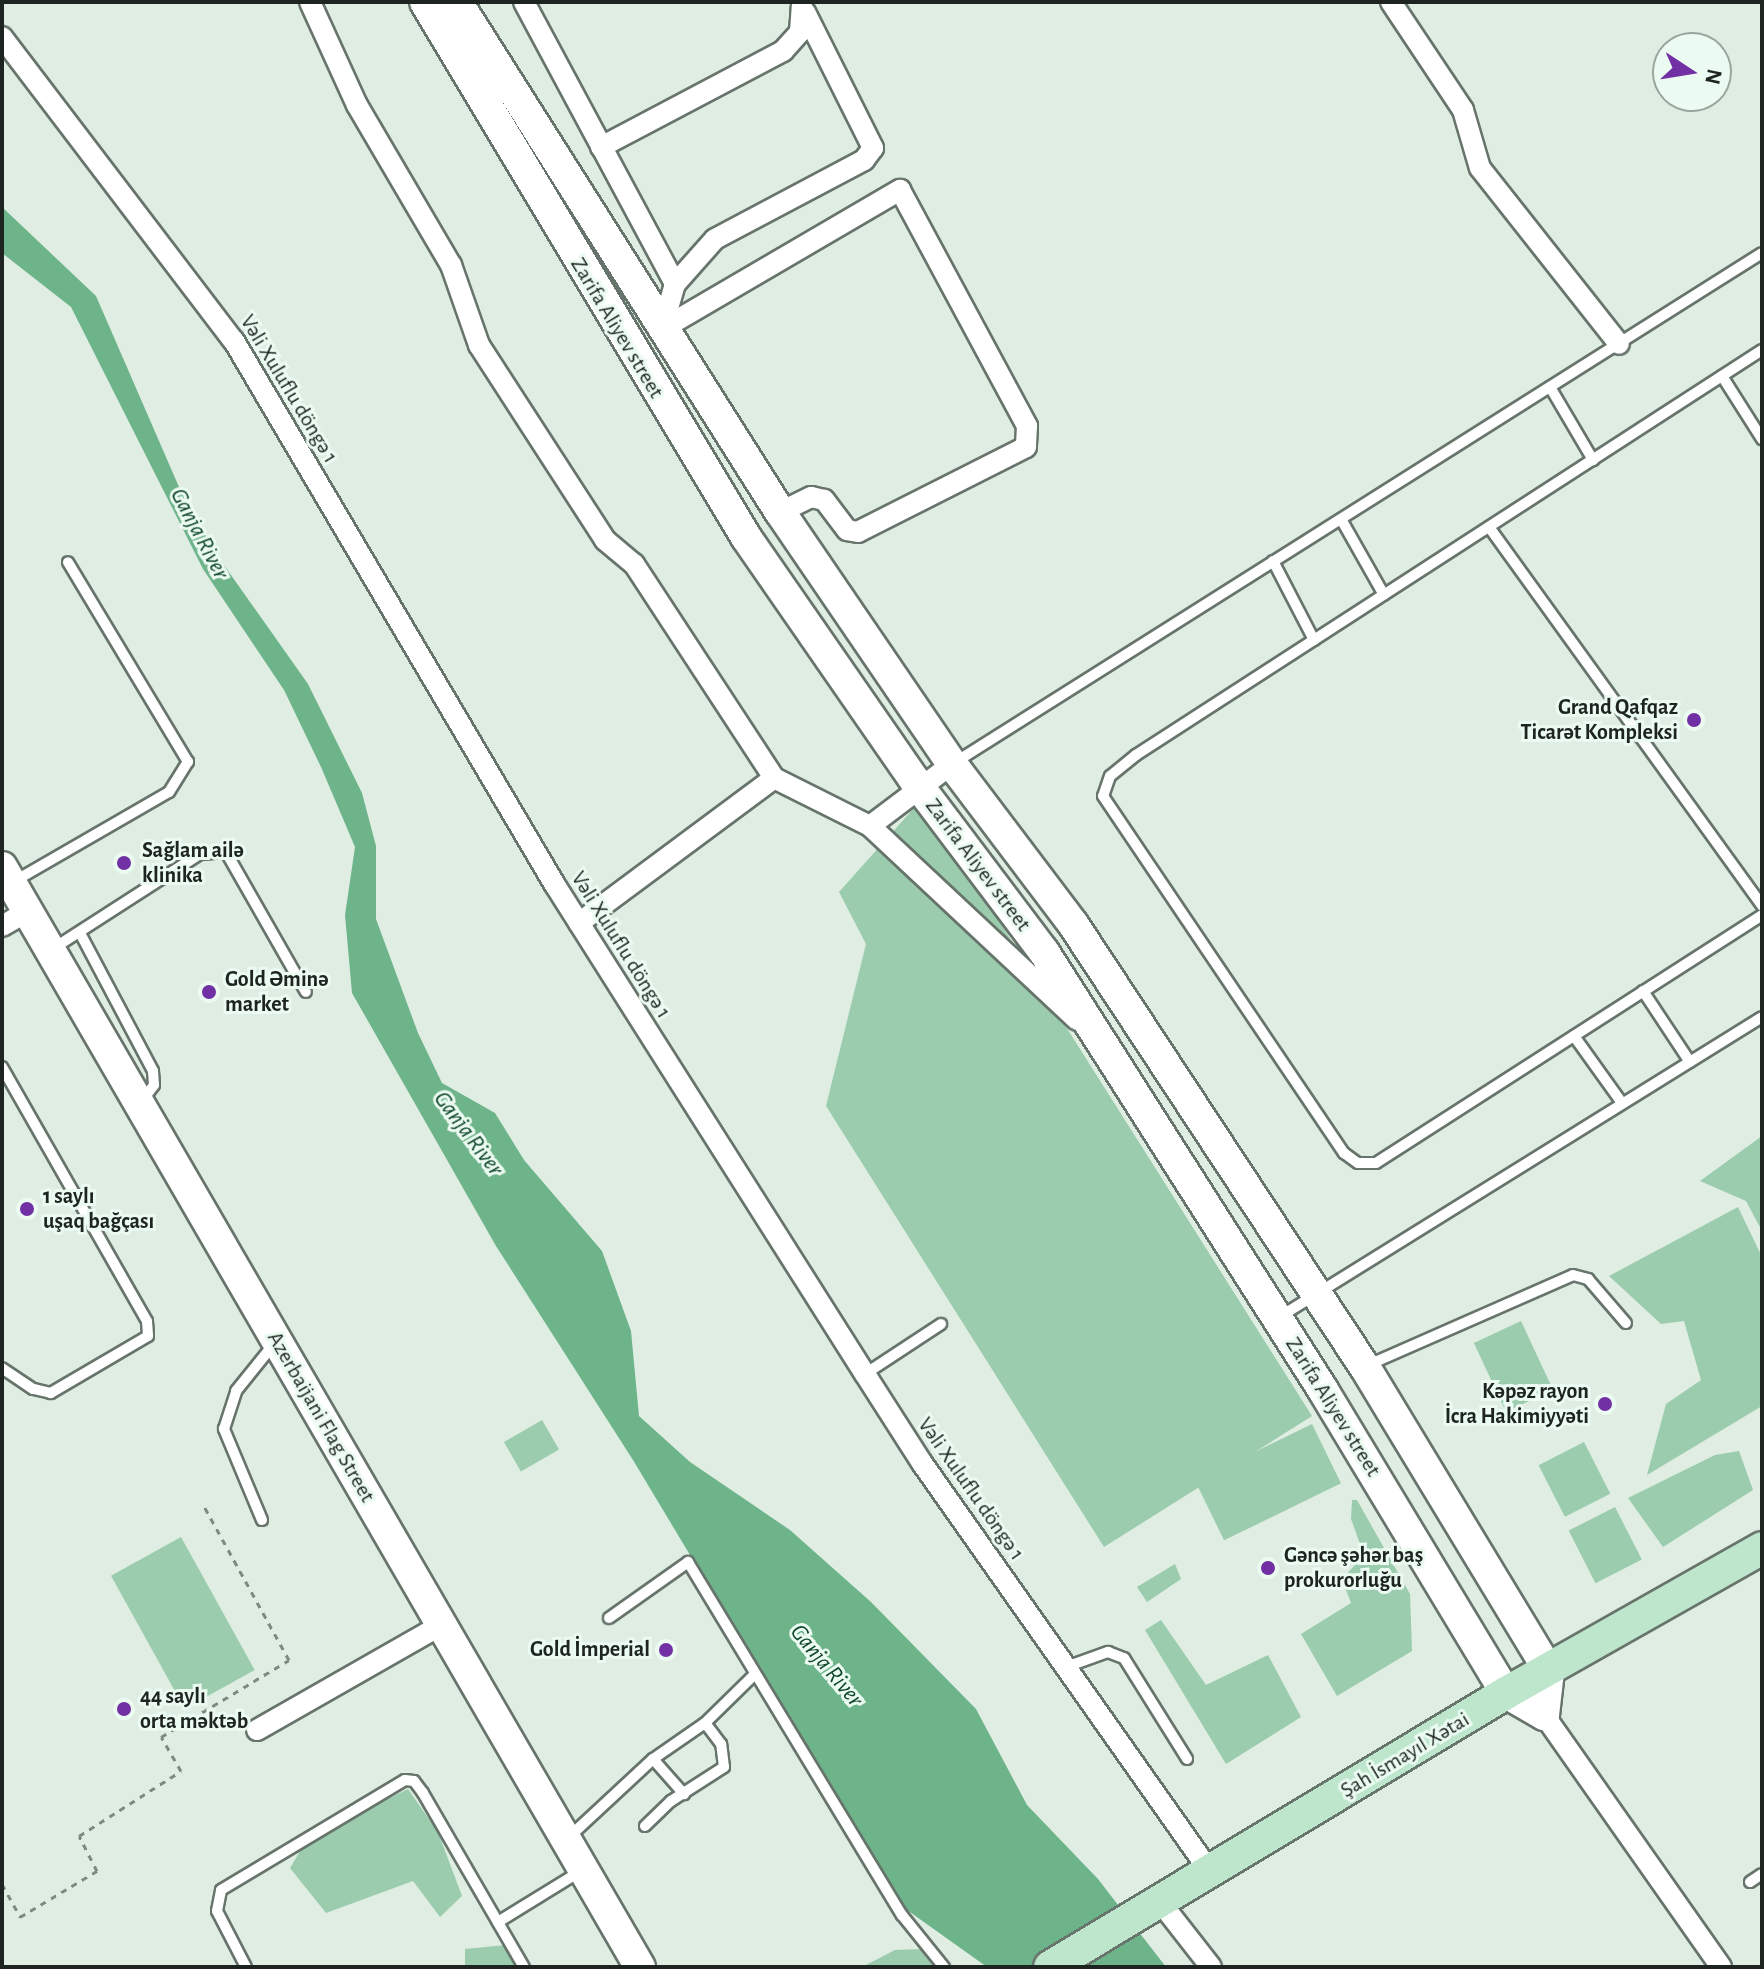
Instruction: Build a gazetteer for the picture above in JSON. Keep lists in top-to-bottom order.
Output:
{
  "streets": {
    "main road": ["Şah İsmayıl Xətai"],
    "street": ["Zarifa Aliyev street", "Vəli Xuluflu döngə 1", "Azerbaijani Flag Street"]
  },
  "crossings": [
    ["Zarifa Aliyev street", "Şah İsmayıl Xətai"],
    ["Vəli Xuluflu döngə 1", "Şah İsmayıl Xətai"]
  ],
  "water": ["Ganja River"],
  "places": [
    "Grand Qafqaz Ticarət Kompleksi",
    "Sağlam ailə klinika",
    "Gold Əminə market",
    "1 saylı uşaq bağçası",
    "Kəpəz rayon İcra Hakimiyyəti",
    "Gəncə şəhər baş prokurorluğu",
    "Gold İmperial",
    "44 saylı orta məktəb"
  ],
  "north": "right"
}
